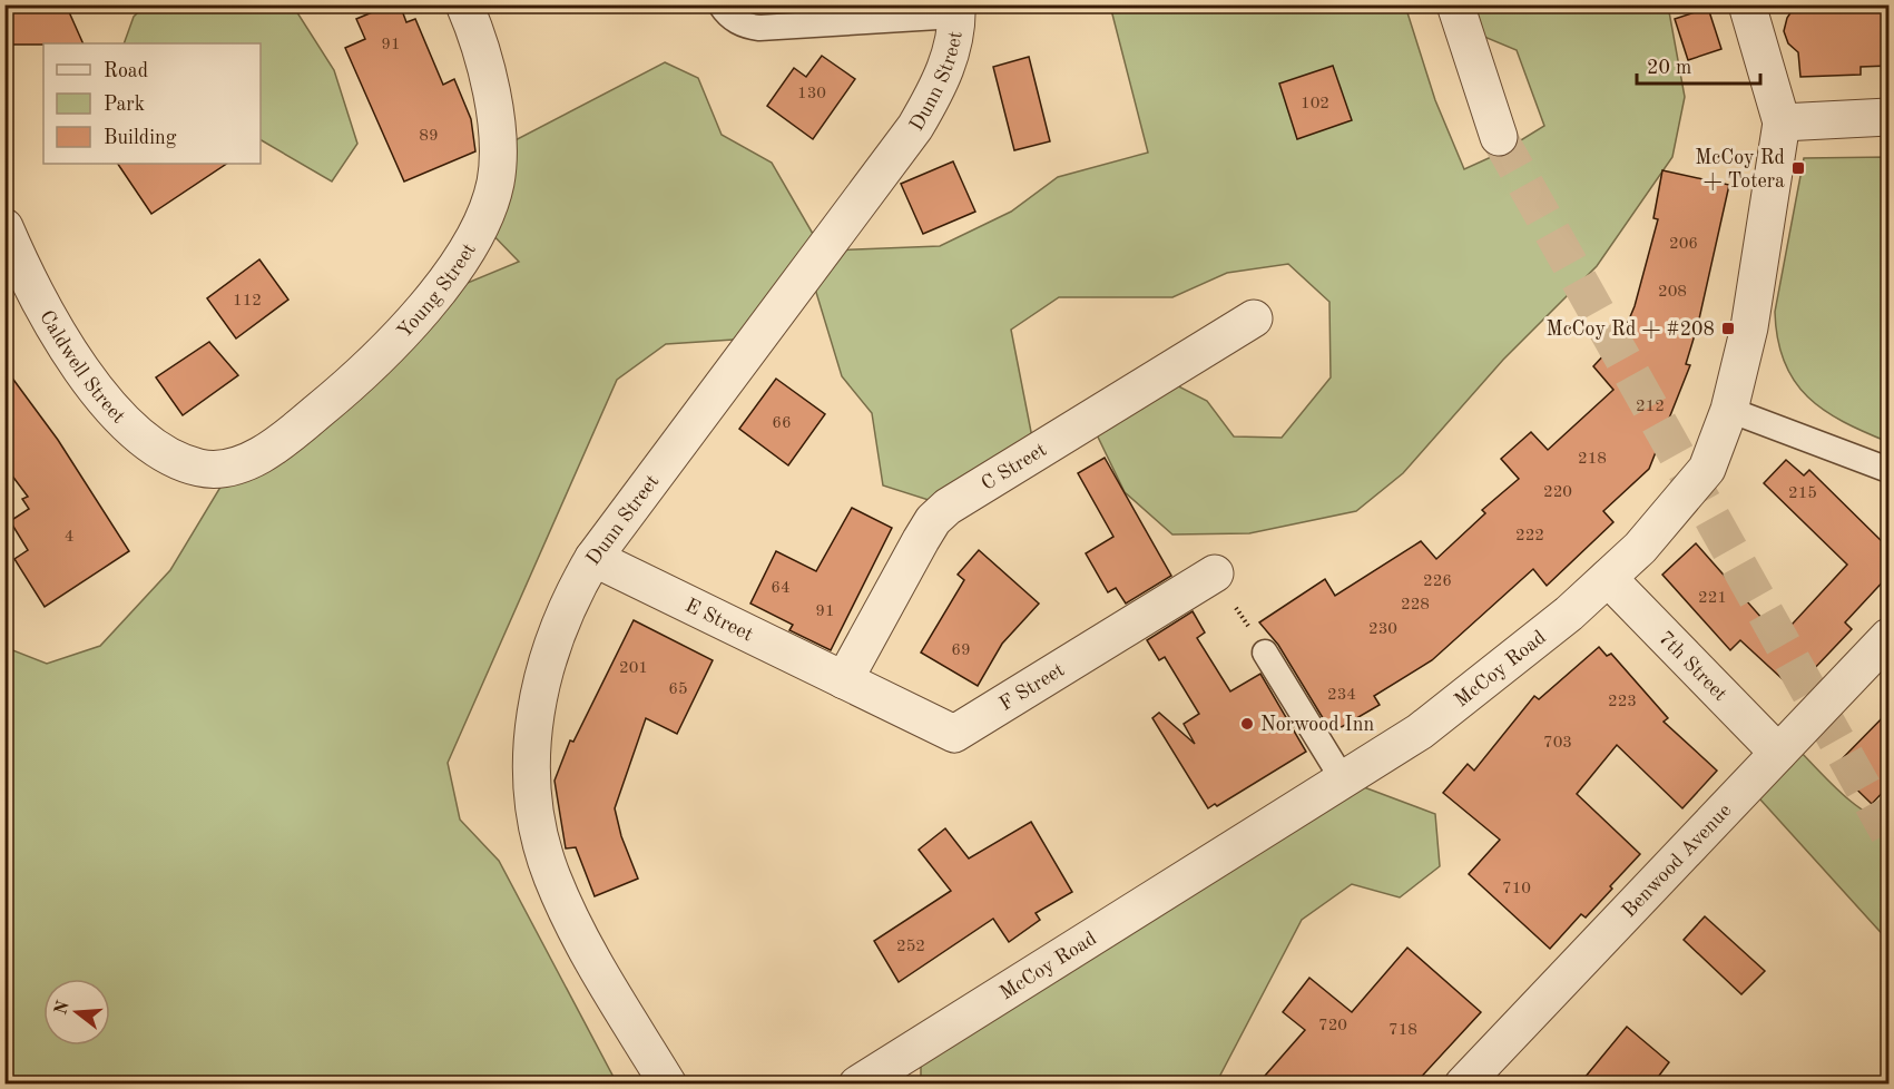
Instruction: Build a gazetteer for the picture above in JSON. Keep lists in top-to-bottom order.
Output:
{
  "streets": {
    "street": [
      "Dunn Street",
      "Young Street",
      "Caldwell Street",
      "C Street",
      "E Street",
      "7th Street",
      "McCoy Road",
      "F Street",
      "Benwood Avenue"
    ]
  },
  "crossings": [
    ["Dunn Street", "E Street"],
    ["Young Street", "Caldwell Street"],
    ["C Street", "E Street"],
    ["C Street", "F Street"],
    ["E Street", "F Street"],
    ["7th Street", "McCoy Road"],
    ["7th Street", "Benwood Avenue"]
  ],
  "places": {
    "transit": ["McCoy Rd + Totera", "McCoy Rd + #208"],
    "other": ["Norwood Inn"]
  },
  "house_numbers": [
    "91",
    "130",
    "102",
    "89",
    "206",
    "208",
    "112",
    "212",
    "66",
    "218",
    "220",
    "215",
    "222",
    "4",
    "226",
    "64",
    "221",
    "228",
    "91",
    "230",
    "69",
    "201",
    "65",
    "234",
    "223",
    "703",
    "710",
    "252",
    "720",
    "718"
  ],
  "legend": ["Road", "Park", "Building"],
  "scale_bar": "20 m",
  "north": "left"
}
